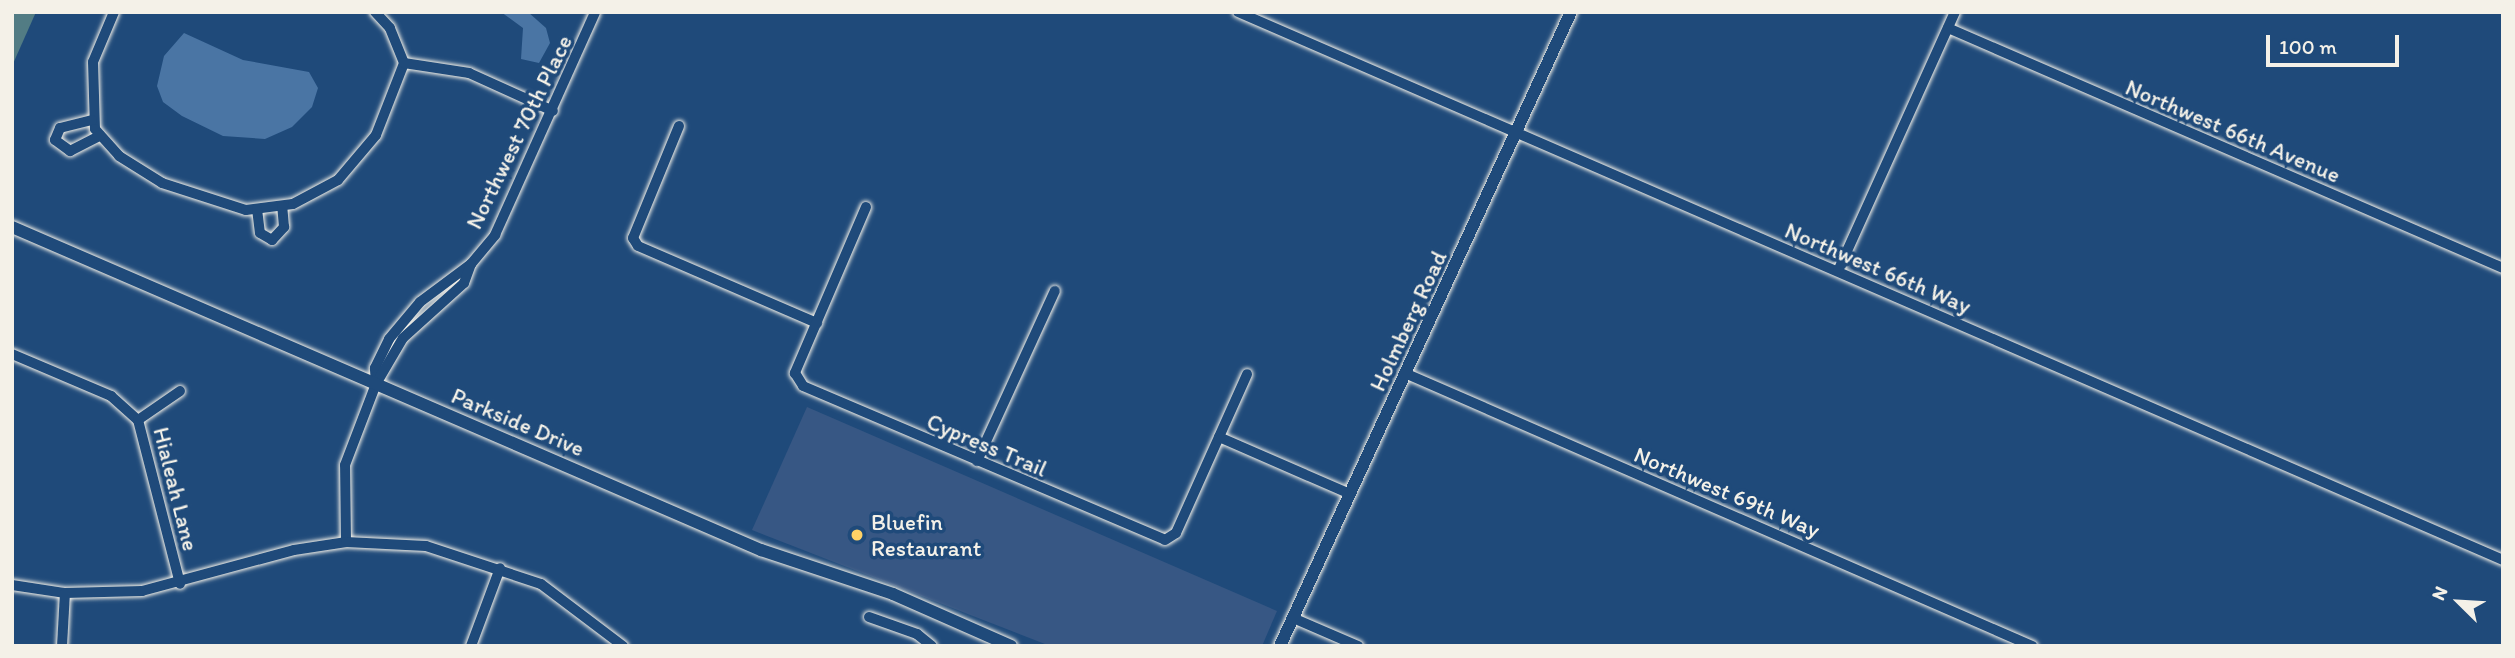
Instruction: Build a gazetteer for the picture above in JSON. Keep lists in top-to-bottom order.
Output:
{
  "streets": {
    "street": [
      "Northwest 66th Avenue",
      "Northwest 70th Place",
      "Northwest 66th Way",
      "Holmberg Road",
      "Parkside Drive",
      "Cypress Trail",
      "Hialeah Lane",
      "Northwest 69th Way"
    ]
  },
  "crossings": [
    ["Northwest 70th Place", "Parkside Drive"],
    ["Northwest 66th Way", "Holmberg Road"],
    ["Holmberg Road", "Northwest 69th Way"]
  ],
  "places": ["Bluefin Restaurant"],
  "scale_bar": "100 m",
  "north": "top left"
}
